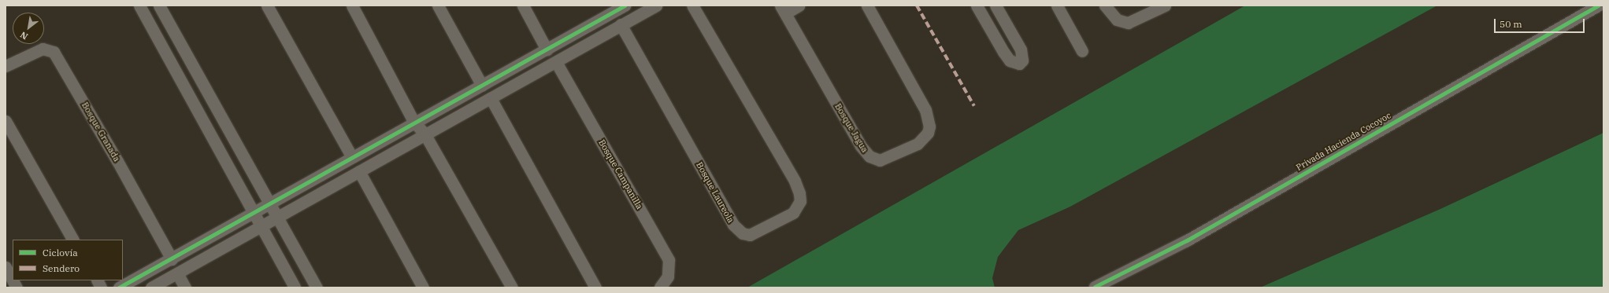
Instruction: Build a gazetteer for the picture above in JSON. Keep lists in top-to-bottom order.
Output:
{
  "streets": {
    "street": [
      "Bosque Jagua",
      "Bosque Granada",
      "Privada Hacienda Cocoyoc",
      "Bosque Campanilla",
      "Bosque Laureola"
    ]
  },
  "legend": ["Ciclovía", "Sendero"],
  "scale_bar": "50 m",
  "north": "bottom left"
}
